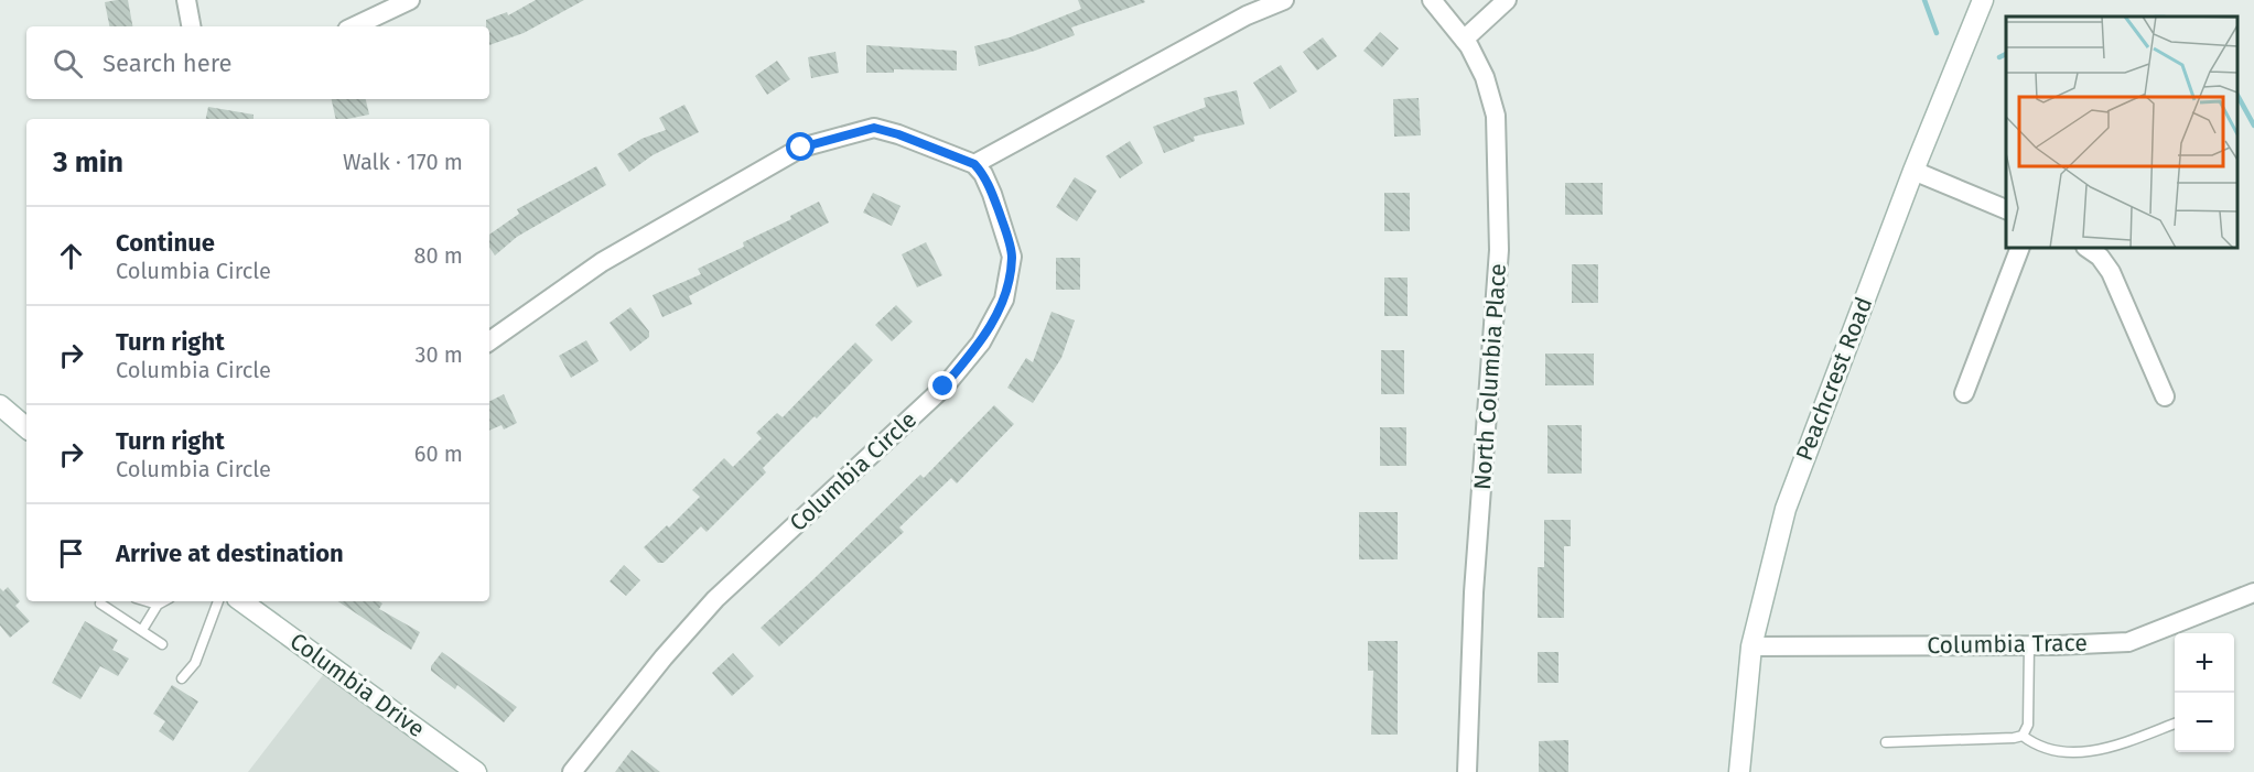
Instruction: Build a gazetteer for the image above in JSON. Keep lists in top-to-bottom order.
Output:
{
  "streets": {
    "street": [
      "North Columbia Place",
      "Peachcrest Road",
      "Columbia Circle",
      "Columbia Trace",
      "Columbia Drive"
    ]
  },
  "crossings": [
    ["Peachcrest Road", "Columbia Trace"]
  ],
  "page": {
    "search": "Search here",
    "heading": ["3 min", "Walk · 170 m"],
    "list": [
      ["Continue", "Columbia Circle", "80 m"],
      ["Turn right", "Columbia Circle", "30 m"],
      ["Turn right", "Columbia Circle", "60 m"],
      "Arrive at destination"
    ],
    "map_buttons": ["+", "−"]
  }
}
